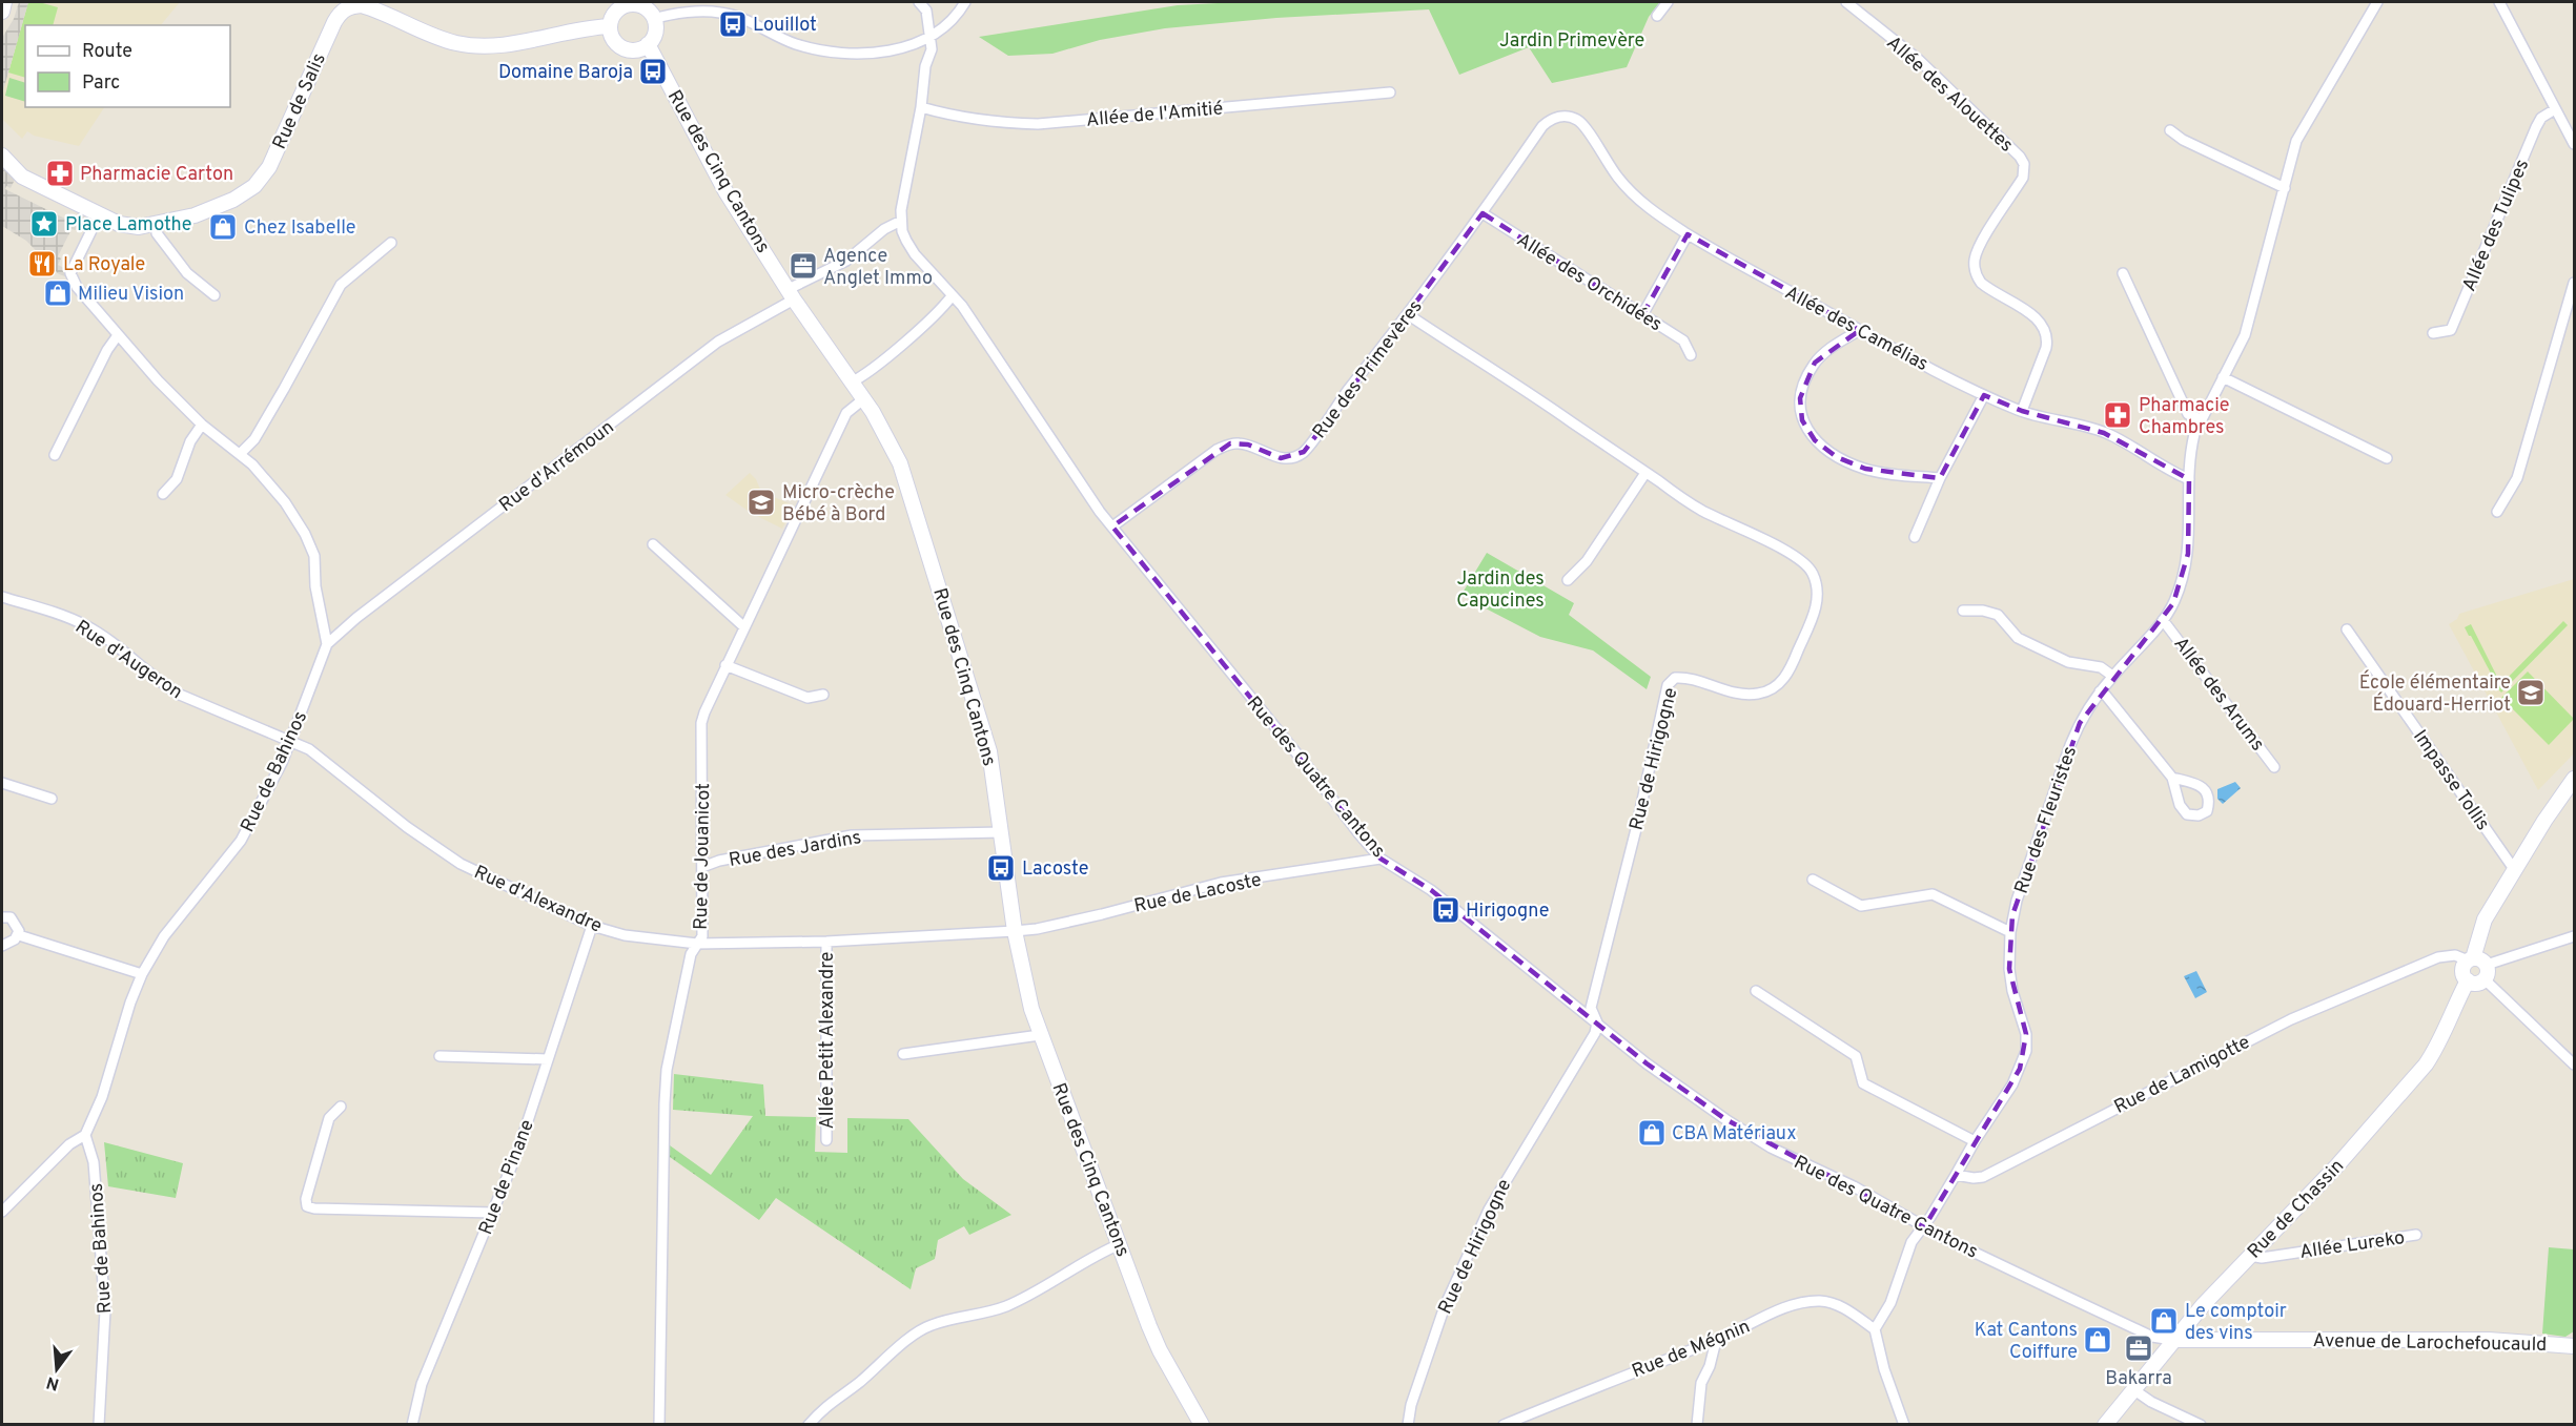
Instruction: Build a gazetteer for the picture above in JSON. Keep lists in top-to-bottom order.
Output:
{
  "streets": {
    "street": [
      "Allée des Alouettes",
      "Rue de Salis",
      "Allée de l'Amitié",
      "Rue des Cinq Cantons",
      "Allée des Tulipes",
      "Allée des Orchidées",
      "Allée des Camélias",
      "Rue des Primevères",
      "Rue d'Arrémoun",
      "Rue d'Augeron",
      "Allée des Arums",
      "Rue de Hirigogne",
      "Rue de Bahinos",
      "Rue des Quatre Cantons",
      "Impasse Tollis",
      "Rue des Fleuristes",
      "Rue des Jardins",
      "Rue de Jouanicot",
      "Rue de Lacoste",
      "Rue d'Alexandre",
      "Allée Petit Alexandre",
      "Rue de Lamigotte",
      "Rue de Pinane",
      "Rue de Chassin",
      "Allée Lureko",
      "Avenue de Larochefoucauld",
      "Rue de Mégnin"
    ]
  },
  "crossings": [
    ["Allée des Alouettes", "Allée des Camélias"],
    ["Rue de Salis", "Rue des Cinq Cantons"],
    ["Allée de l'Amitié", "Rue des Quatre Cantons"],
    ["Rue des Cinq Cantons", "Rue d'Arrémoun"],
    ["Rue des Cinq Cantons", "Rue des Jardins"],
    ["Rue des Cinq Cantons", "Rue de Jouanicot"],
    ["Rue des Cinq Cantons", "Rue de Lacoste"],
    ["Rue des Cinq Cantons", "Rue d'Alexandre"],
    ["Allée des Orchidées", "Rue des Primevères"],
    ["Allée des Camélias", "Rue des Primevères"],
    ["Allée des Camélias", "Rue des Fleuristes"],
    ["Rue des Primevères", "Rue de Hirigogne"],
    ["Rue des Primevères", "Rue des Quatre Cantons"],
    ["Rue d'Arrémoun", "Rue de Bahinos"],
    ["Rue d'Arrémoun", "Rue des Quatre Cantons"],
    ["Rue d'Augeron", "Rue de Bahinos"],
    ["Rue d'Augeron", "Rue d'Alexandre"],
    ["Allée des Arums", "Rue des Fleuristes"],
    ["Rue de Hirigogne", "Rue des Quatre Cantons"],
    ["Rue de Bahinos", "Rue d'Alexandre"],
    ["Rue des Quatre Cantons", "Rue de Lacoste"],
    ["Rue des Quatre Cantons", "Rue de Chassin"],
    ["Rue des Quatre Cantons", "Avenue de Larochefoucauld"],
    ["Rue des Fleuristes", "Rue de Lamigotte"],
    ["Rue des Jardins", "Rue de Jouanicot"],
    ["Rue de Jouanicot", "Rue d'Alexandre"],
    ["Rue de Lacoste", "Rue d'Alexandre"],
    ["Rue d'Alexandre", "Allée Petit Alexandre"],
    ["Rue d'Alexandre", "Rue de Pinane"],
    ["Rue de Lamigotte", "Rue de Chassin"],
    ["Rue de Chassin", "Allée Lureko"],
    ["Rue de Chassin", "Avenue de Larochefoucauld"]
  ],
  "parks": ["Jardin Primevère", "Jardin des Capucines"],
  "places": {
    "bus stop": [
      "Louillot",
      "Domaine Baroja",
      "Lacoste",
      "Hirigogne"
    ],
    "pharmacy": ["Pharmacie Carton", "Pharmacie Chambres"],
    "place": ["Place Lamothe"],
    "shop": [
      "Chez Isabelle",
      "Milieu Vision",
      "CBA Matériaux",
      "Le comptoir des vins",
      "Kat Cantons Coiffure"
    ],
    "restaurant": ["La Royale"],
    "office": ["Agence Anglet Immo", "Bakarra"],
    "school or university": ["Micro-crèche Bébé à Bord", "École élémentaire Édouard-Herriot"]
  },
  "legend": ["Route", "Parc"],
  "north": "bottom"
}
